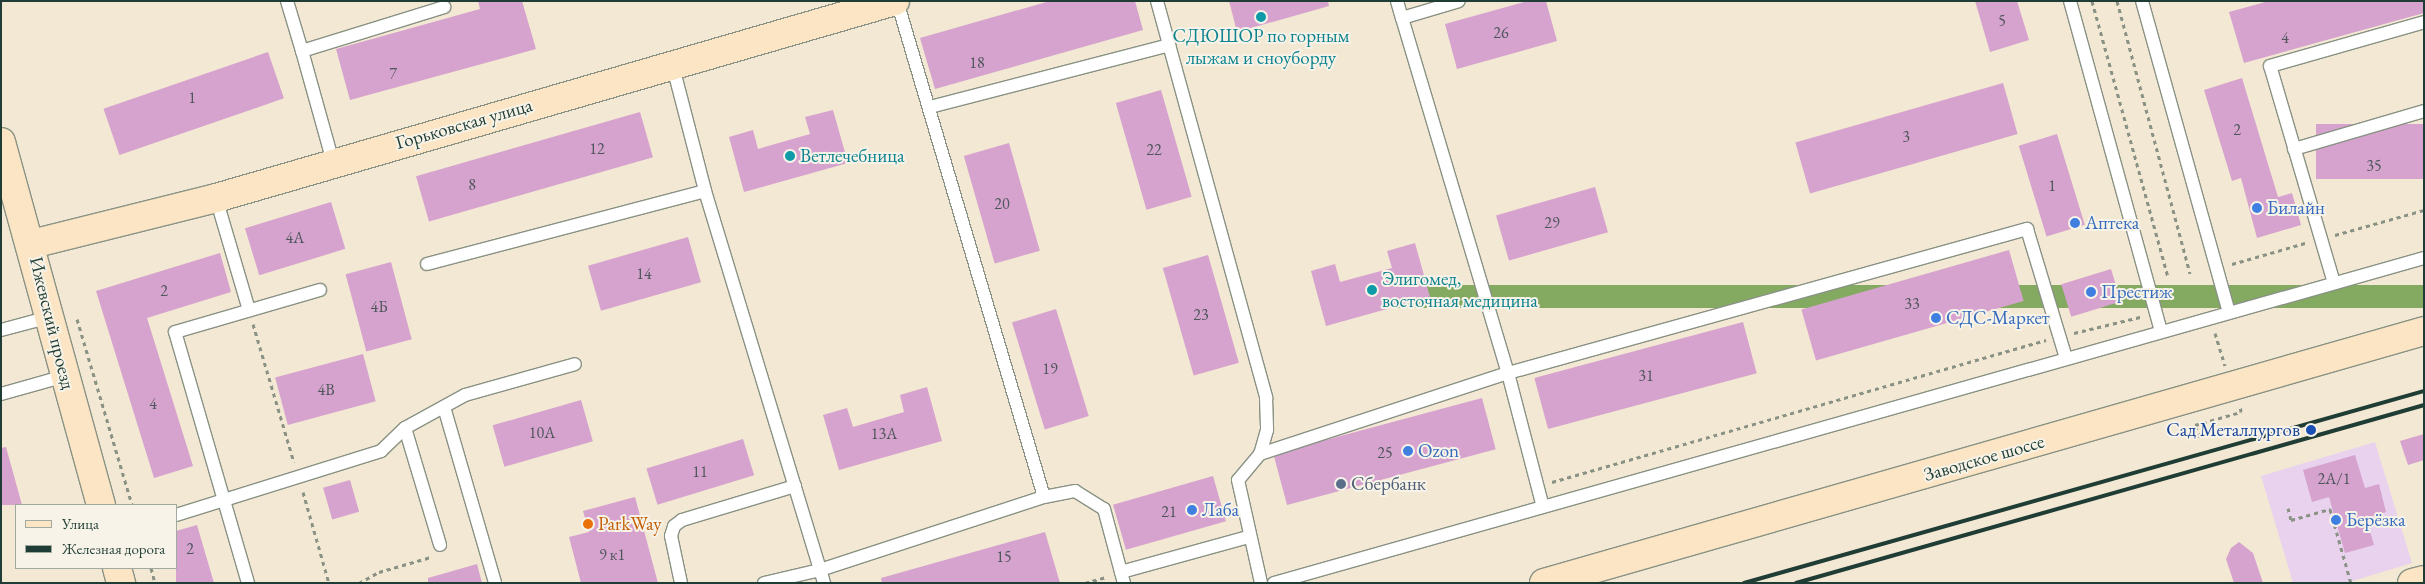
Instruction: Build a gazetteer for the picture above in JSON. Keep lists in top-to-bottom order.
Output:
{
  "streets": {
    "street": ["Горьковская улица", "Ижевский проезд", "Заводское шоссе"]
  },
  "crossings": [
    ["Горьковская улица", "Ижевский проезд"]
  ],
  "places": [
    "СДЮШОР по горным лыжам и сноуборду",
    "Ветлечебница",
    "Билайн",
    "Аптека",
    "Элигомед, восточная медицина",
    "Престиж",
    "СДС-Маркет",
    "Сад Металлургов",
    "Ozon",
    "Сбербанк",
    "Лаба",
    "Берёзка",
    "ParkWay"
  ],
  "house_numbers": [
    "5",
    "26",
    "4",
    "18",
    "7",
    "1",
    "2",
    "3",
    "12",
    "22",
    "35",
    "8",
    "1",
    "20",
    "29",
    "4А",
    "14",
    "2",
    "33",
    "4Б",
    "23",
    "19",
    "31",
    "4В",
    "4",
    "10А",
    "13А",
    "25",
    "11",
    "2А/1",
    "21",
    "2",
    "9 к1",
    "15"
  ],
  "legend": ["Улица", "Железная дорога"]
}
